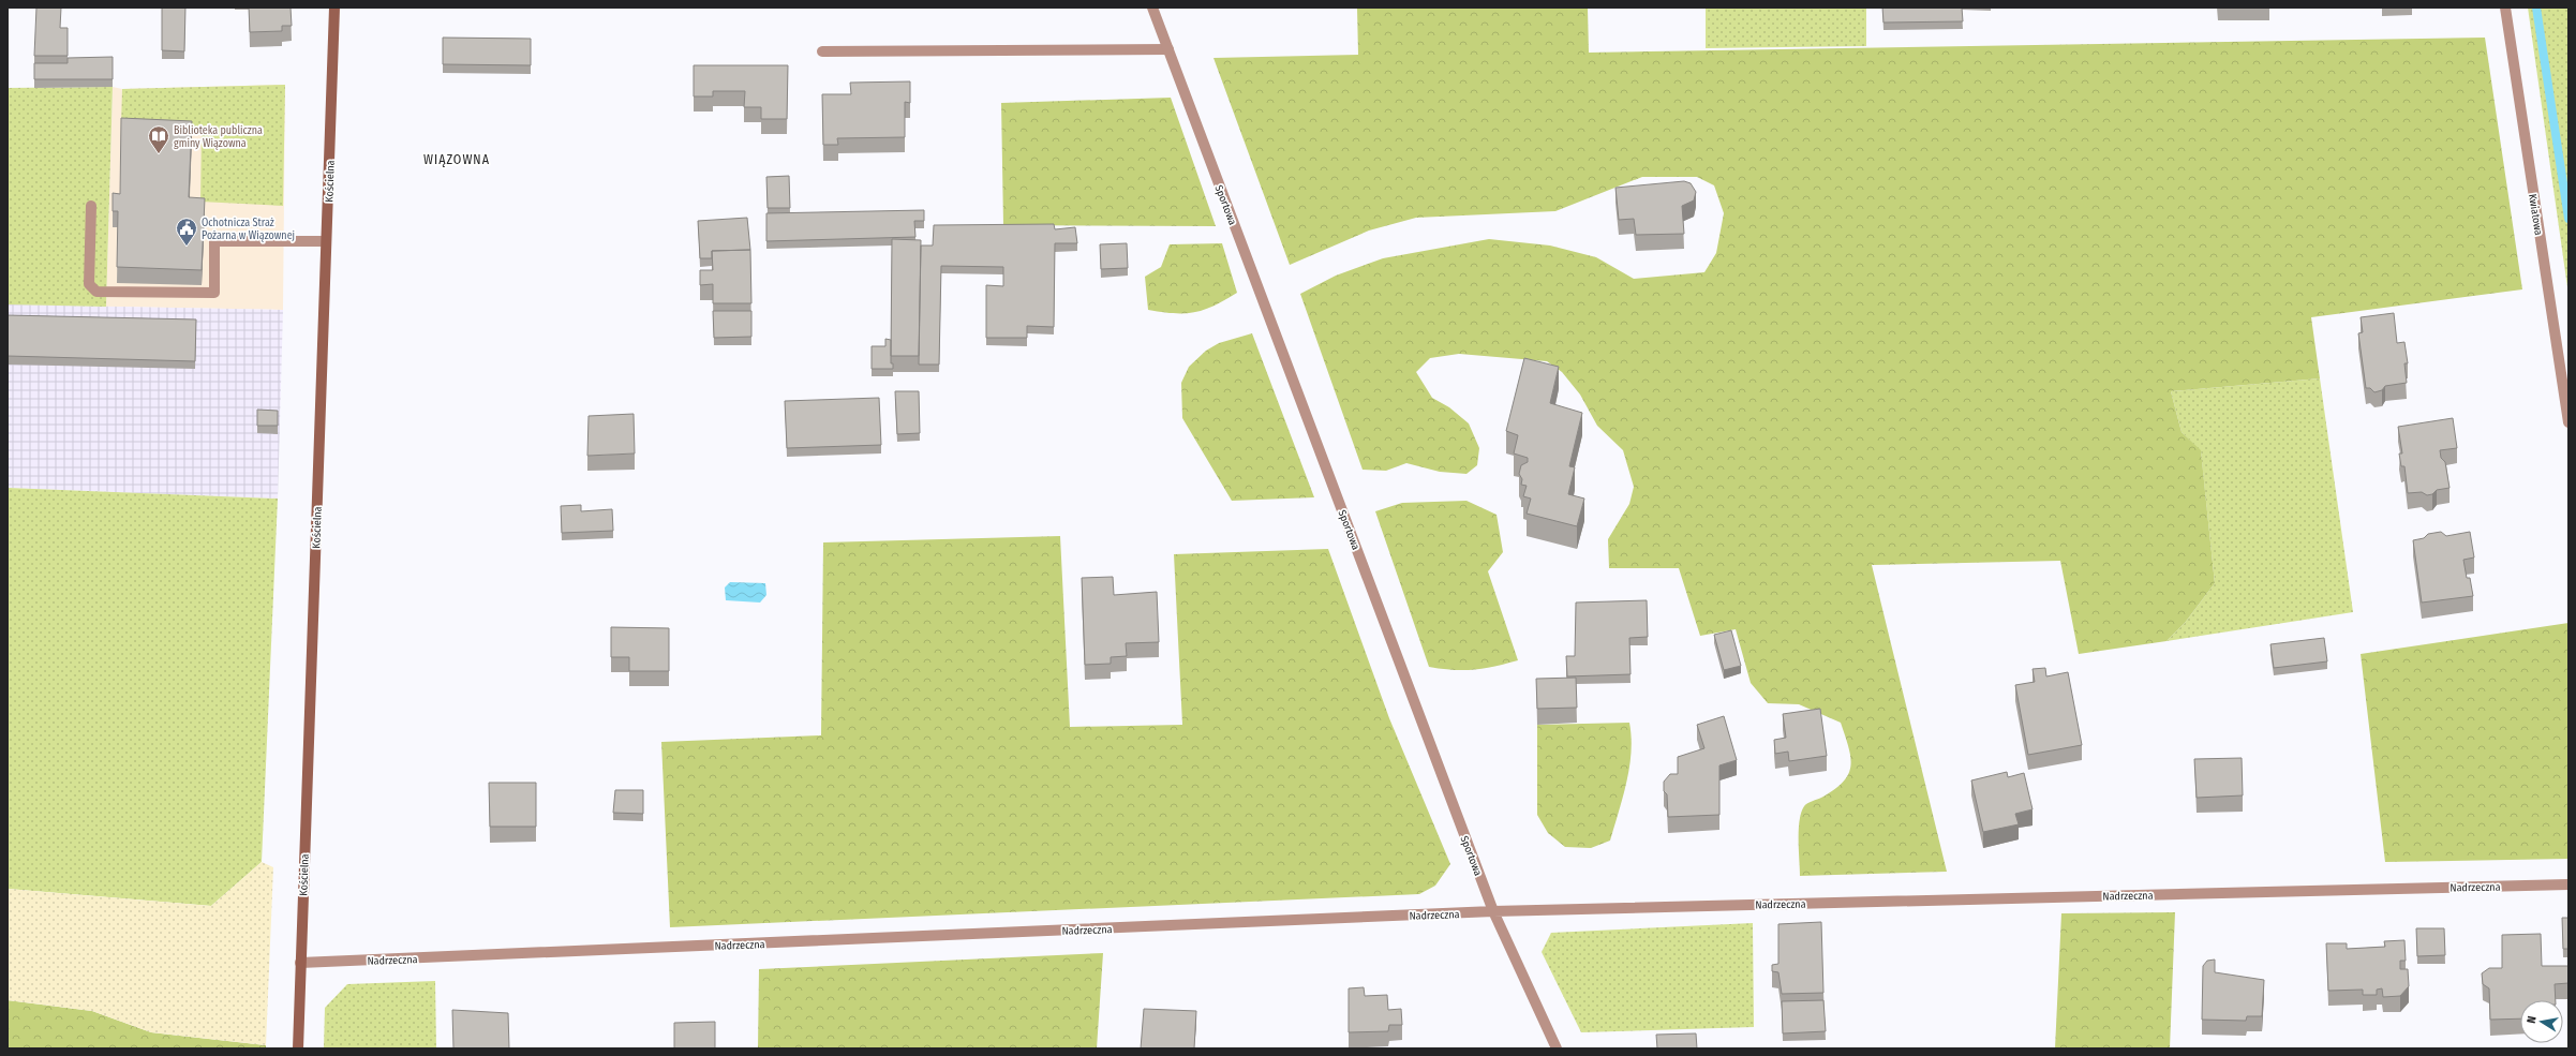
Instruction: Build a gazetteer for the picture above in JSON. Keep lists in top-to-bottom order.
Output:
{
  "streets": {
    "street": [
      "Kościelna",
      "Sportowa",
      "Kwiatowa",
      "Nadrzeczna"
    ]
  },
  "crossings": [
    ["Kościelna", "Nadrzeczna"],
    ["Sportowa", "Nadrzeczna"]
  ],
  "districts": ["WIĄZOWNA"],
  "places": {
    "library": ["Biblioteka publiczna gminy Wiązowna"],
    "public building": ["Ochotnicza Straż Pożarna w Wiązownej"]
  },
  "north": "left"
}
